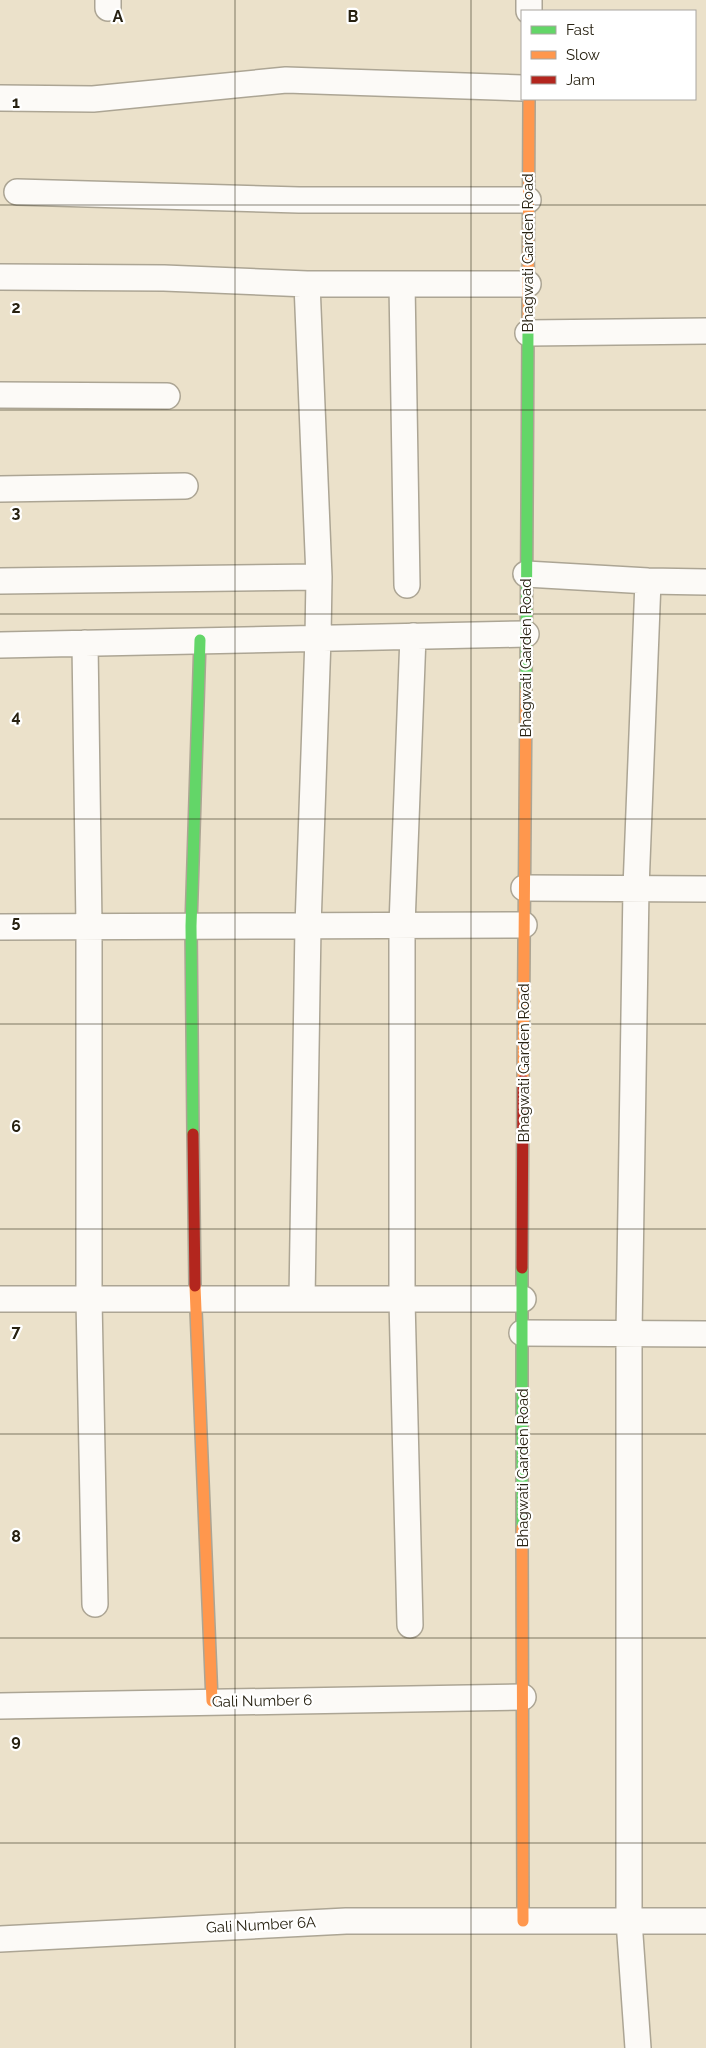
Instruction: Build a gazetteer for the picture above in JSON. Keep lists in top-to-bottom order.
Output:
{
  "streets": {
    "street": ["Bhagwati Garden Road", "Gali Number 6", "Gali Number 6A"]
  },
  "crossings": [
    ["Bhagwati Garden Road", "Gali Number 6"],
    ["Bhagwati Garden Road", "Gali Number 6A"]
  ],
  "legend": ["Fast", "Slow", "Jam"],
  "grid": {
    "columns": ["A", "B"],
    "rows": [
      "1",
      "2",
      "3",
      "4",
      "5",
      "6",
      "7",
      "8",
      "9"
    ]
  }
}
